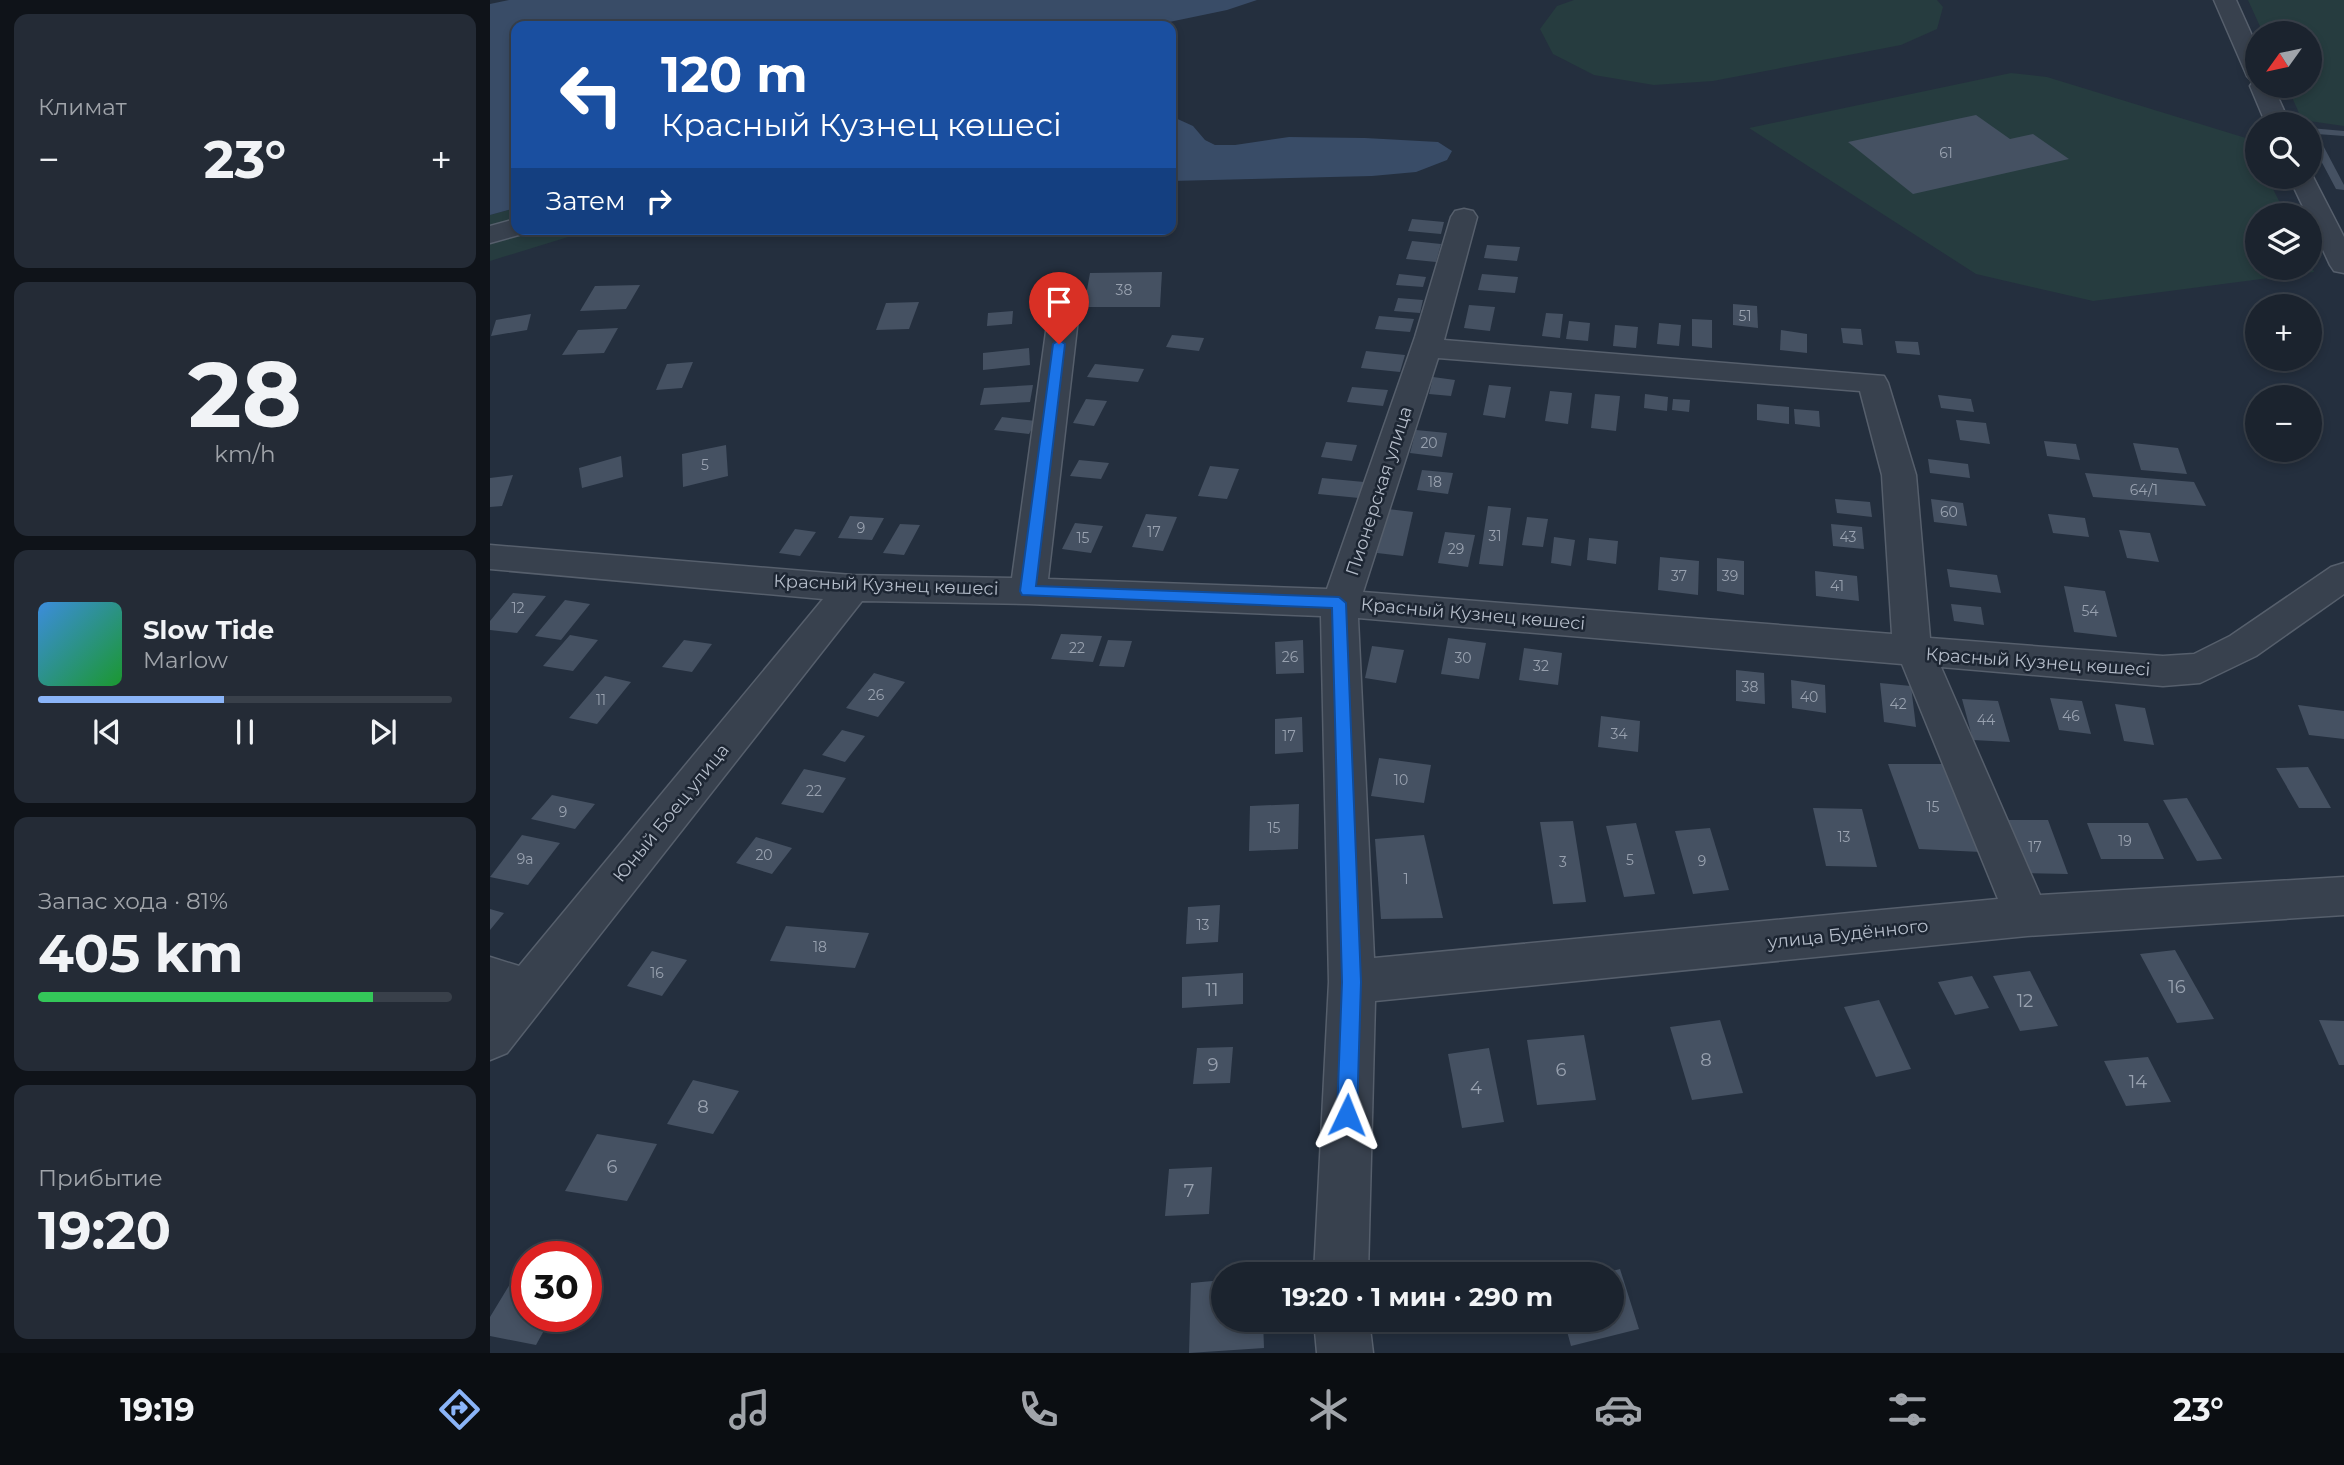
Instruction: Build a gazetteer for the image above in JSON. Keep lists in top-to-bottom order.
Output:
{
  "streets": {
    "street": [
      "Пионерская улица",
      "Красный Кузнец көшесі",
      "Юный Боец улица",
      "улица Будённого"
    ]
  },
  "crossings": [
    ["Пионерская улица", "Красный Кузнец көшесі"],
    ["Пионерская улица", "улица Будённого"],
    ["Красный Кузнец көшесі", "Юный Боец улица"]
  ],
  "house_numbers": [
    "61",
    "38",
    "51",
    "20",
    "5",
    "18",
    "64/1",
    "60",
    "9",
    "17",
    "31",
    "43",
    "15",
    "29",
    "37",
    "39",
    "41",
    "12",
    "54",
    "22",
    "26",
    "30",
    "32",
    "38",
    "26",
    "40",
    "11",
    "42",
    "46",
    "44",
    "34",
    "17",
    "10",
    "22",
    "15",
    "9",
    "15",
    "13",
    "19",
    "17",
    "20",
    "9а",
    "5",
    "9",
    "3",
    "1",
    "13",
    "18",
    "16",
    "16",
    "11",
    "12",
    "8",
    "9",
    "6",
    "14",
    "4",
    "8",
    "6",
    "7"
  ],
  "north": "bottom left",
  "page": {
    "tile": [
      "Климат",
      ["28", "km/h"],
      ["Запас хода · 81%", "405 km"],
      ["Прибытие", "19:20"]
    ],
    "map_buttons": ["+", "−"],
    "turn": ["120 m", "Красный Кузнец көшесі"],
    "heat": ["−", "23°", "+"],
    "then": "Затем",
    "song": ["Slow Tide", "Marlow"],
    "limit": "30",
    "trip": "19:20 · 1 мин · 290 m",
    "tabs": ["19:19", "23°"]
  }
}
